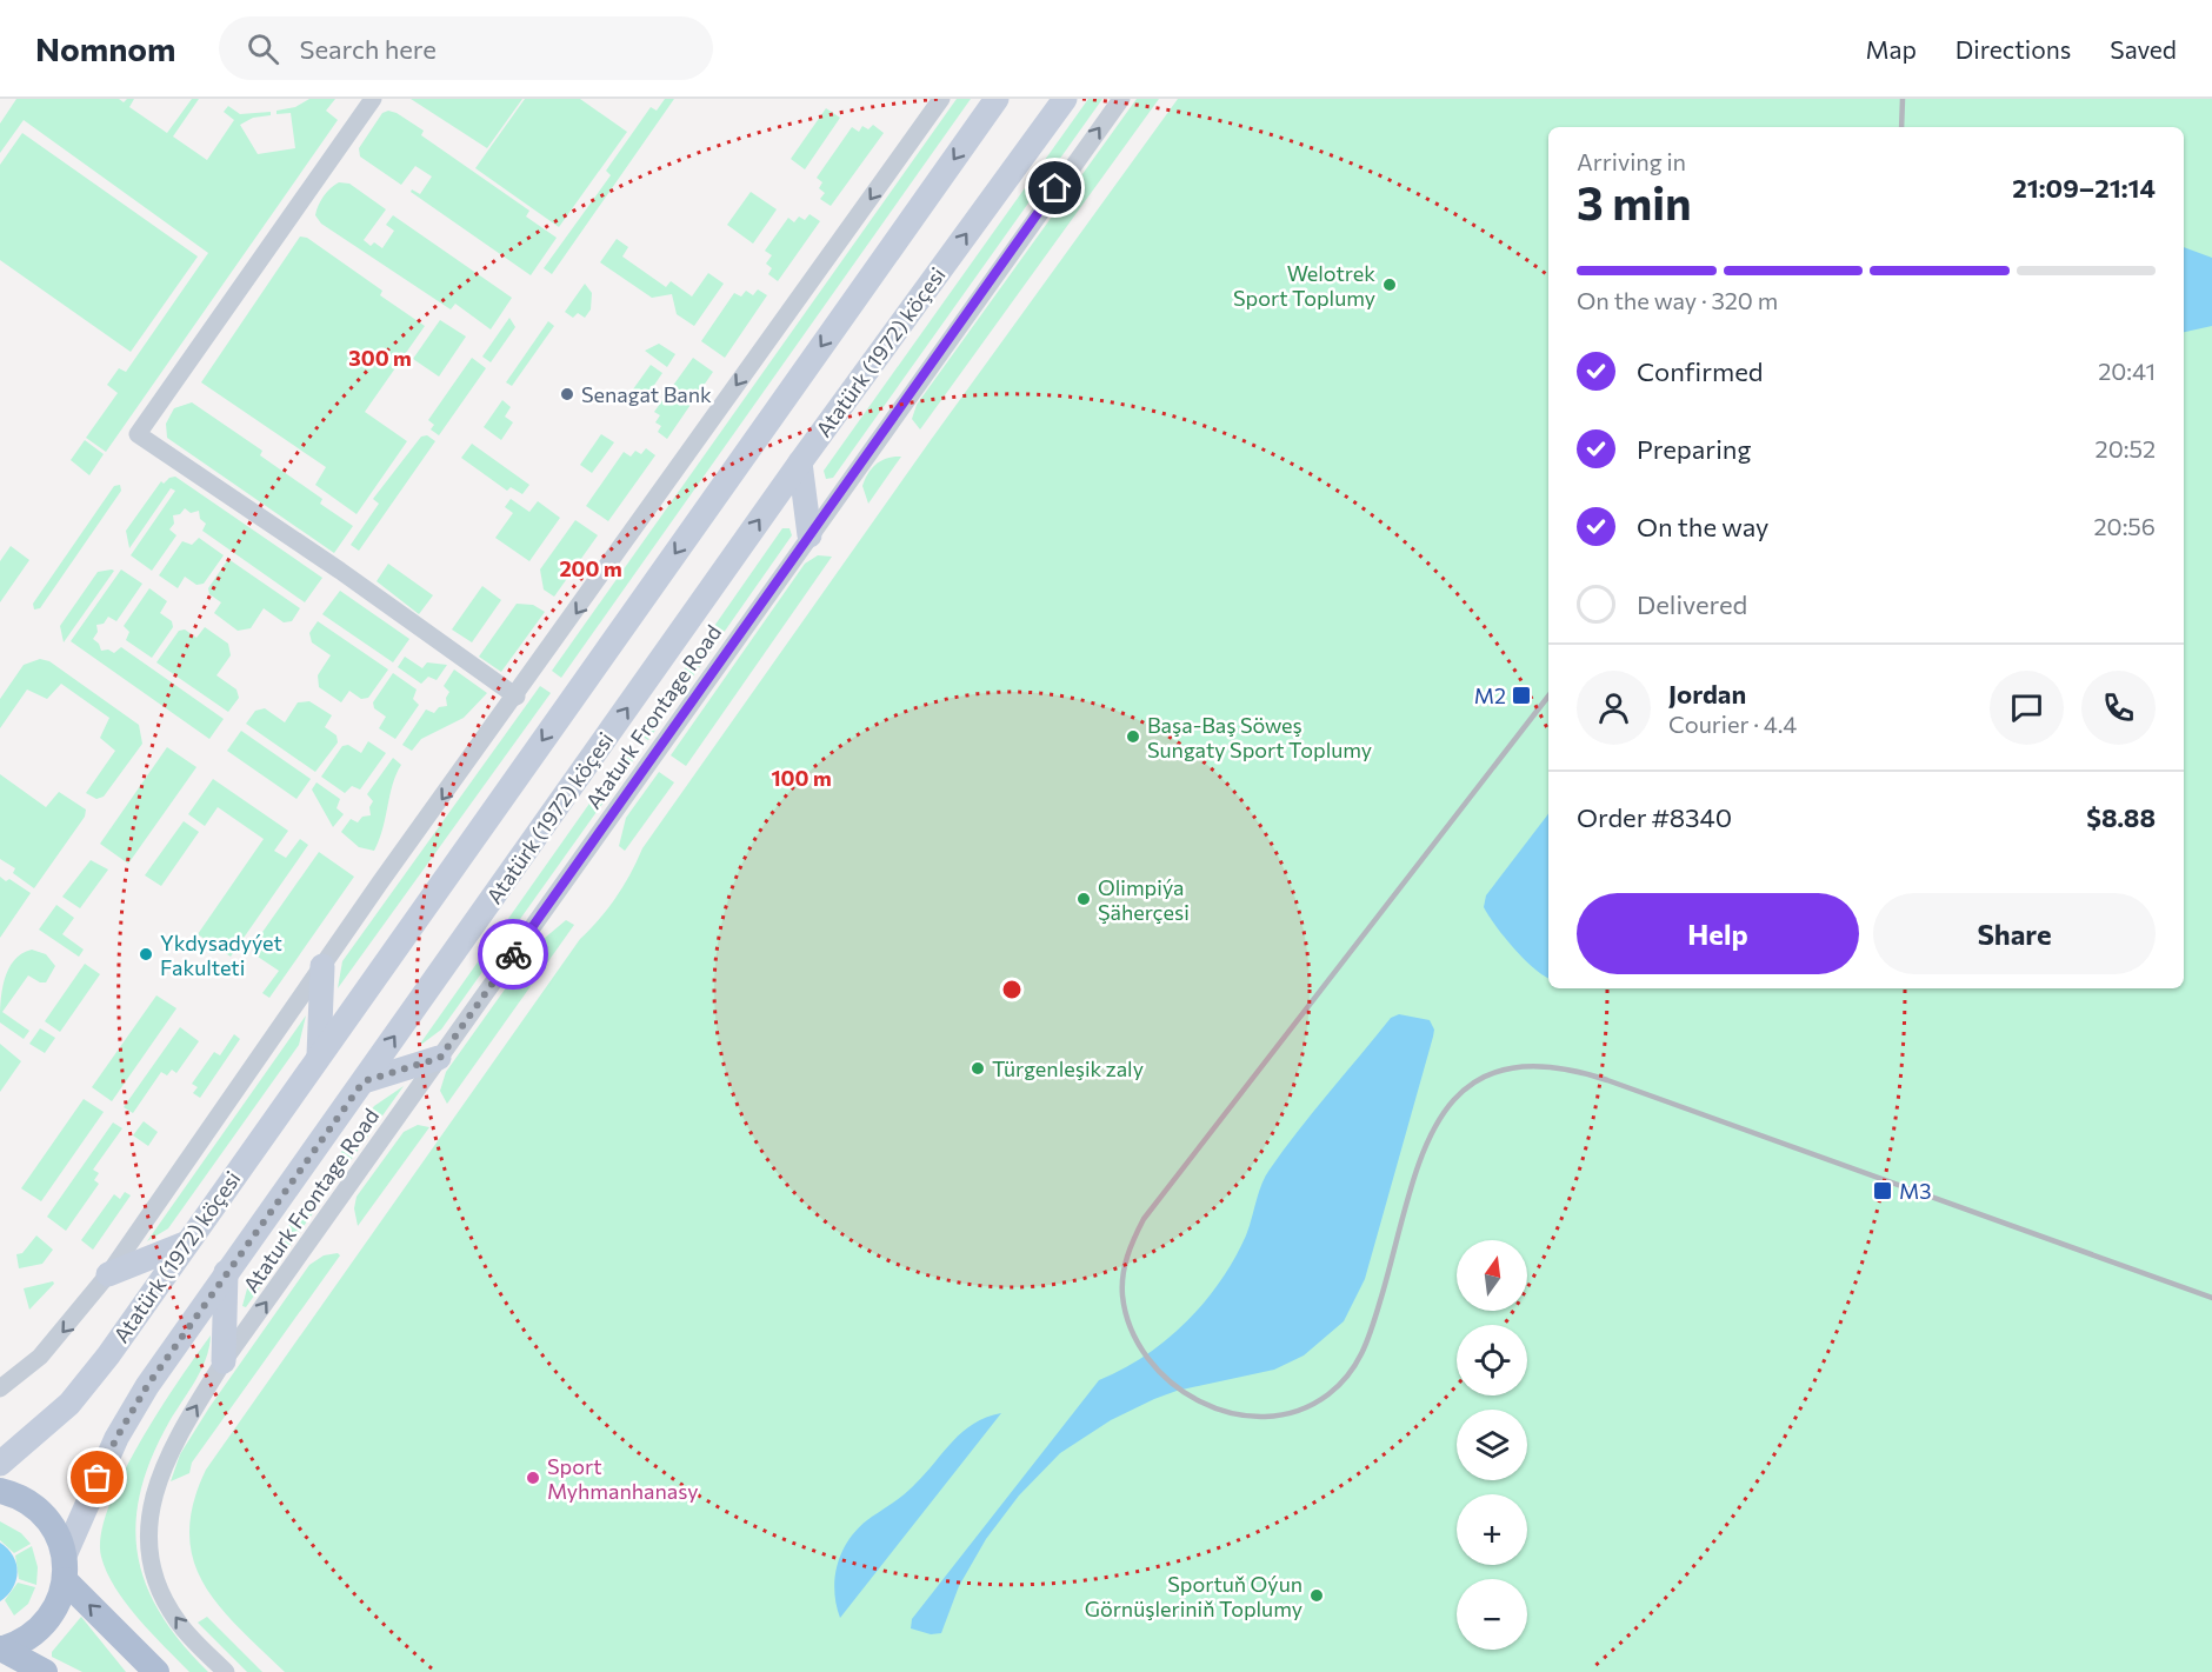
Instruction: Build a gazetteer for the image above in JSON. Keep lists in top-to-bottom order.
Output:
{
  "streets": {
    "main road": ["Atatürk (1972) köçesi"],
    "street": ["Ataturk Frontage Road"]
  },
  "places": {
    "other": [
      "Welotrek Sport Toplumy",
      "Senagat Bank",
      "Başa-Baş Söweş Sungaty Sport Toplumy",
      "Olimpiýa Şäherçesi",
      "Ykdysadyýet Fakulteti",
      "Türgenleşik zaly",
      "Sport Myhmanhanasy",
      "Sportuň Oýun Görnüşleriniň Toplumy"
    ],
    "transit": ["M2", "M3"]
  },
  "north": "top",
  "page": {
    "header": "Nomnom",
    "search": "Search here",
    "nav": ["Map", "Directions", "Saved"],
    "heading": ["3 min", "Arriving in", "21:09–21:14"],
    "panel": [
      "Jordan",
      "Courier · 4.4",
      "Order #8340",
      "$8.88"
    ],
    "bar": "On the way · 320 m",
    "list": [
      ["Confirmed", "20:41"],
      ["Preparing", "20:52"],
      ["On the way", "20:56"],
      "Delivered"
    ],
    "buttons": ["Help", "Share"],
    "map_buttons": ["+", "−"]
  },
  "rings": ["300 m", "200 m", "100 m"]
}
